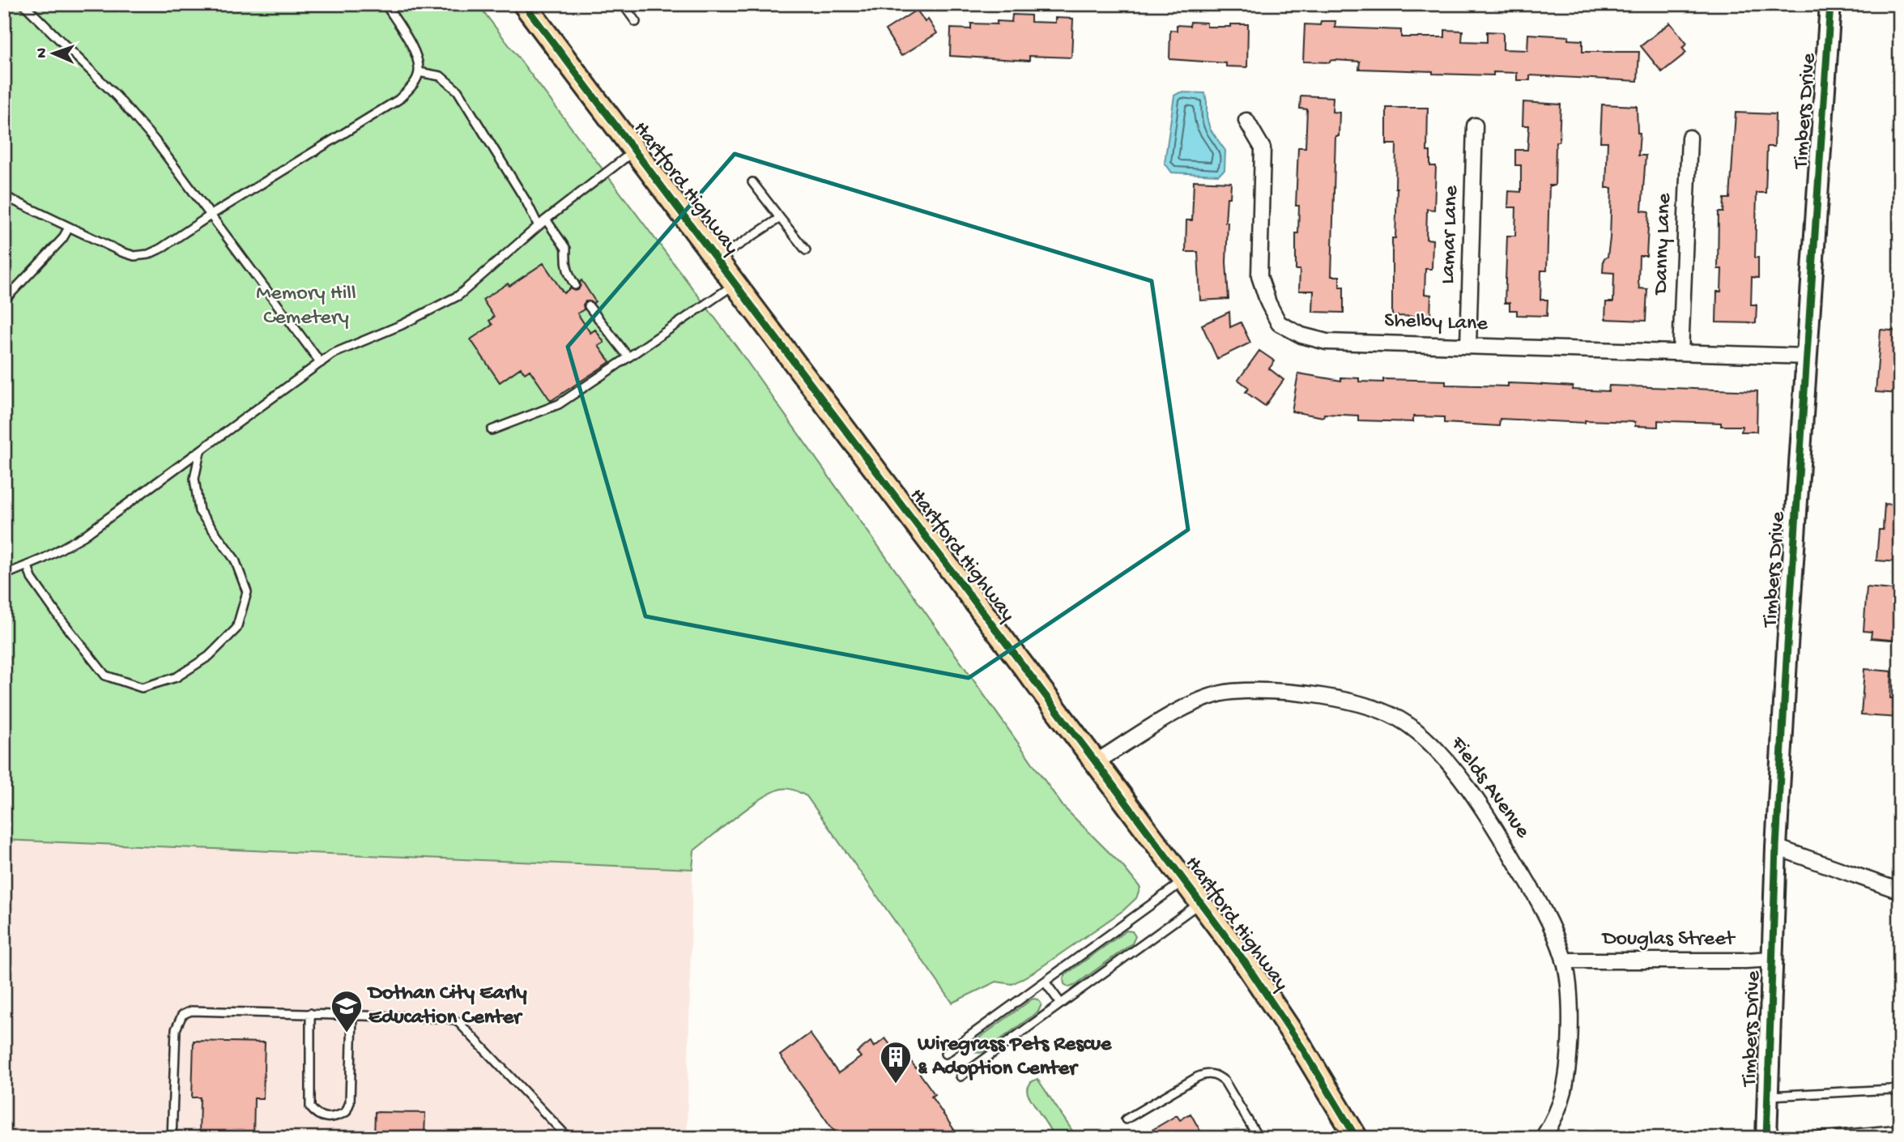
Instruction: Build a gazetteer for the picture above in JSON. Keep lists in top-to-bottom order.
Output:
{
  "streets": {
    "main road": ["Hartford Highway"],
    "street": [
      "Timbers Drive",
      "Lamar Lane",
      "Danny Lane",
      "Shelby Lane",
      "Fields Avenue",
      "Douglas Street"
    ]
  },
  "crossings": [
    ["Timbers Drive", "Shelby Lane"],
    ["Timbers Drive", "Douglas Street"],
    ["Hartford Highway", "Fields Avenue"],
    ["Lamar Lane", "Shelby Lane"],
    ["Danny Lane", "Shelby Lane"],
    ["Fields Avenue", "Douglas Street"]
  ],
  "parks": ["Memory Hill Cemetery"],
  "places": {
    "school or university": ["Dothan City Early Education Center"],
    "building": ["Wiregrass Pets Rescue & Adoption Center"]
  },
  "north": "left"
}
